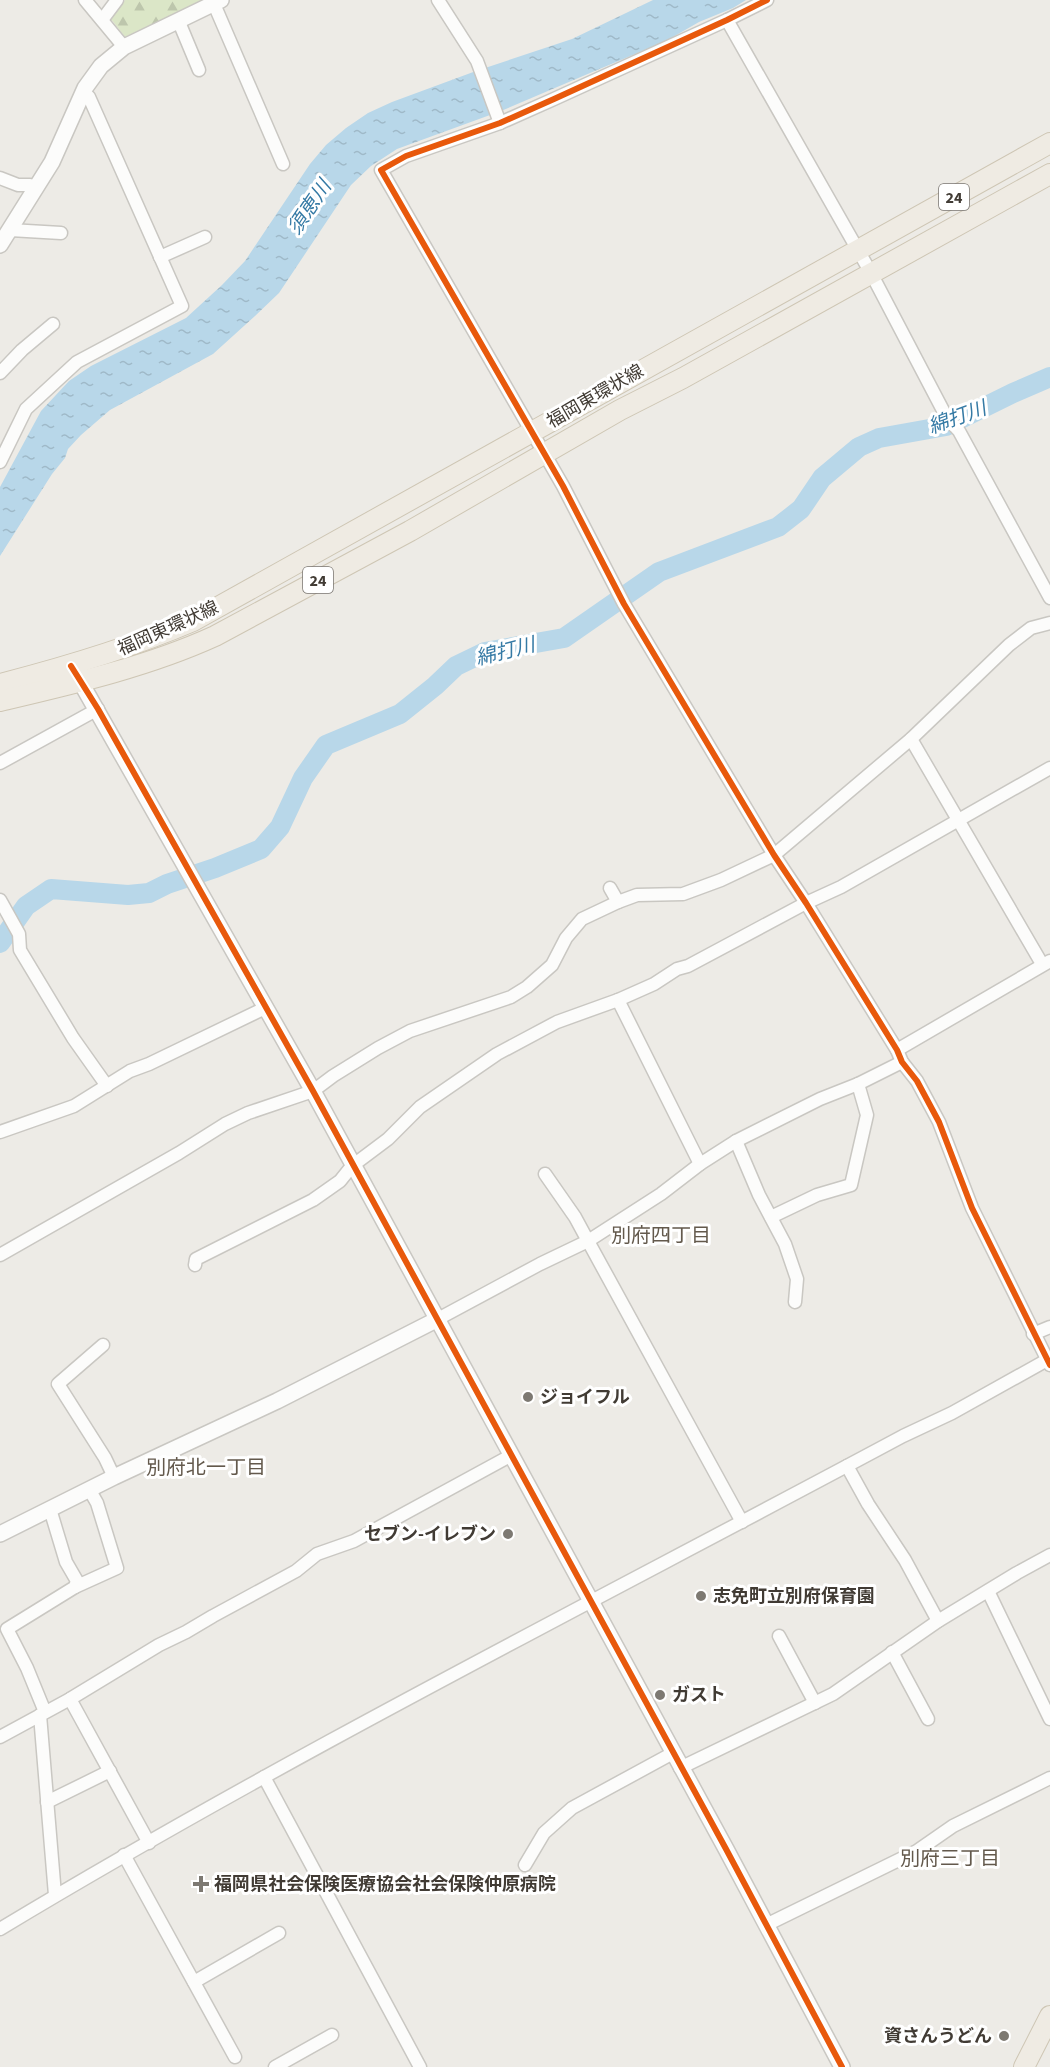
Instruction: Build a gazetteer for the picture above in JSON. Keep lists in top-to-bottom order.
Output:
{
  "streets": {
    "main road": ["24", "福岡東環状線"]
  },
  "districts": ["別府四丁目", "別府北一丁目", "別府三丁目"],
  "water": ["須恵川", "綿打川"],
  "places": {
    "other": [
      "ジョイフル",
      "セブン-イレブン",
      "志免町立別府保育園",
      "ガスト",
      "資さんうどん"
    ],
    "health": ["福岡県社会保険医療協会社会保険仲原病院"]
  }
}
